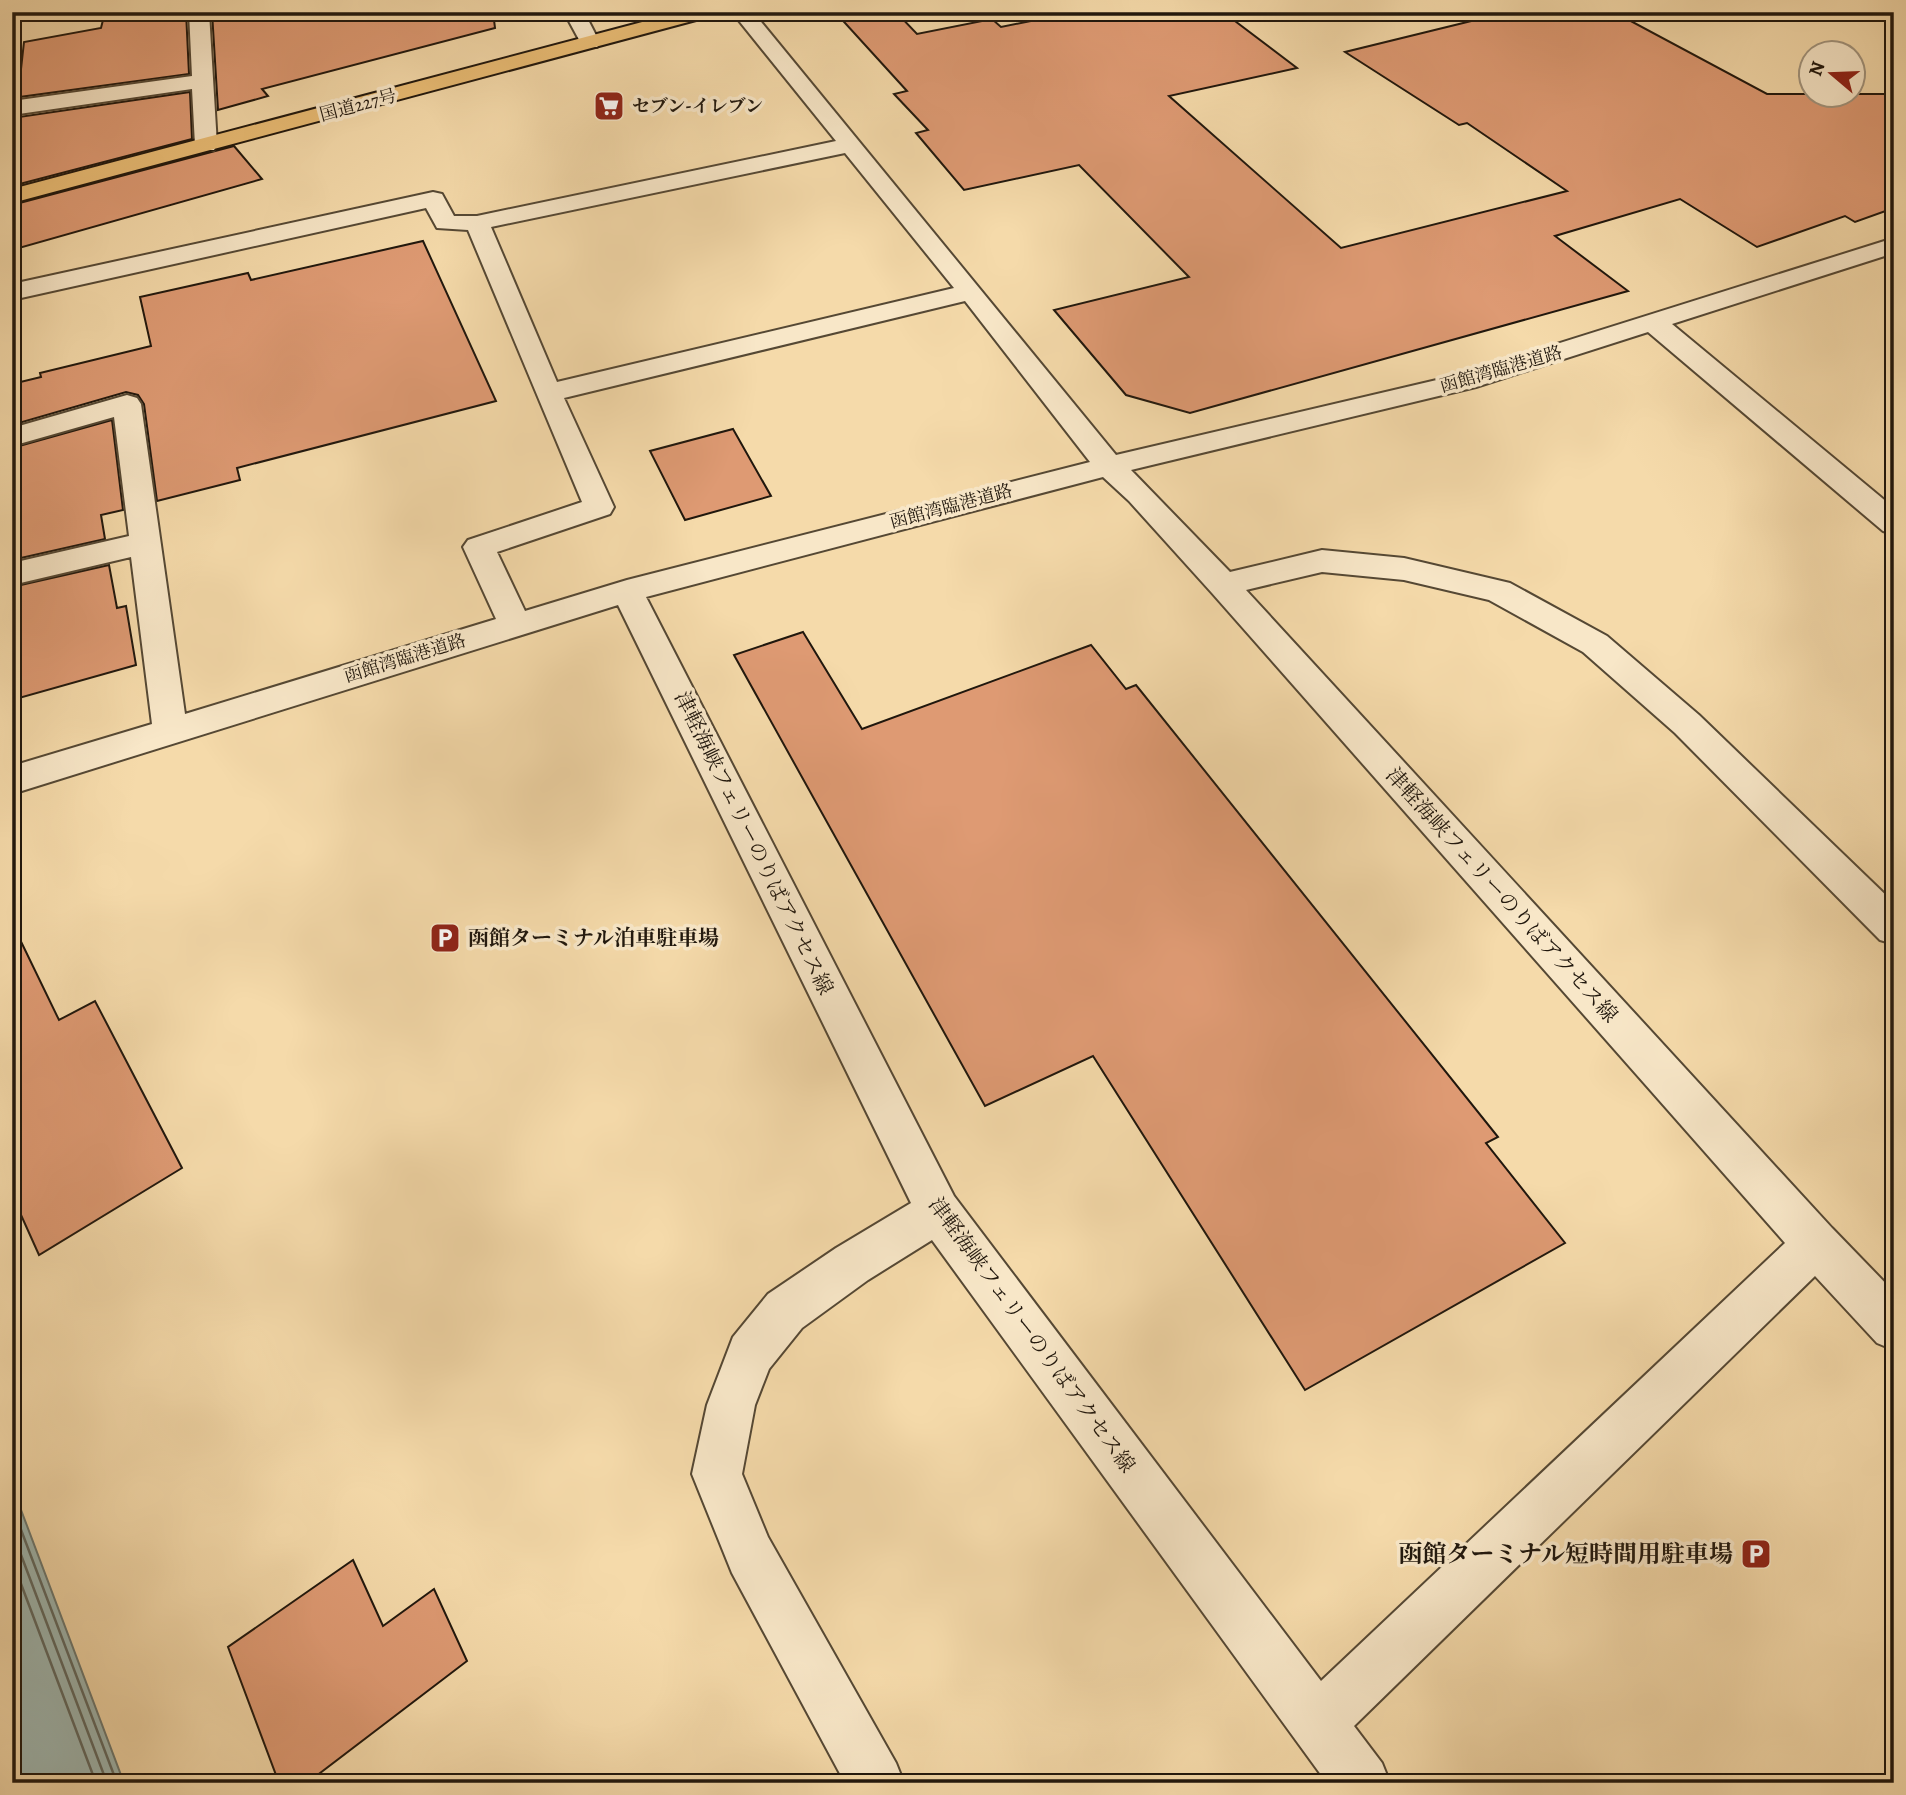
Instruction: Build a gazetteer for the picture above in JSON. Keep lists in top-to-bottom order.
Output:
{
  "streets": {
    "highway": ["国道227号"],
    "street": ["函館湾臨港道路", "津軽海峡フェリーのりばアクセス線"]
  },
  "crossings": [
    ["函館湾臨港道路", "津軽海峡フェリーのりばアクセス線"]
  ],
  "places": {
    "supermarket": ["セブン-イレブン"],
    "parking": ["函館ターミナル泊車駐車場", "函館ターミナル短時間用駐車場"]
  },
  "north": "left"
}
